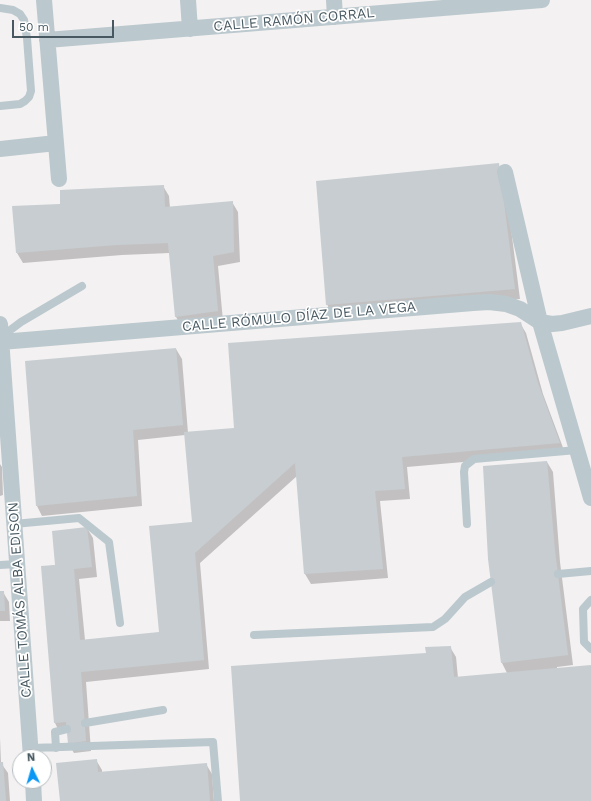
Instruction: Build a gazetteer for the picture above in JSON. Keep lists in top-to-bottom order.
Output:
{
  "streets": {
    "street": ["CALLE RAMÓN CORRAL", "CALLE RÓMULO DÍAZ DE LA VEGA", "CALLE TOMÁS ALBA EDISON"]
  },
  "crossings": [
    ["CALLE RÓMULO DÍAZ DE LA VEGA", "CALLE TOMÁS ALBA EDISON"]
  ],
  "scale_bar": "50 m",
  "north": "top"
}
